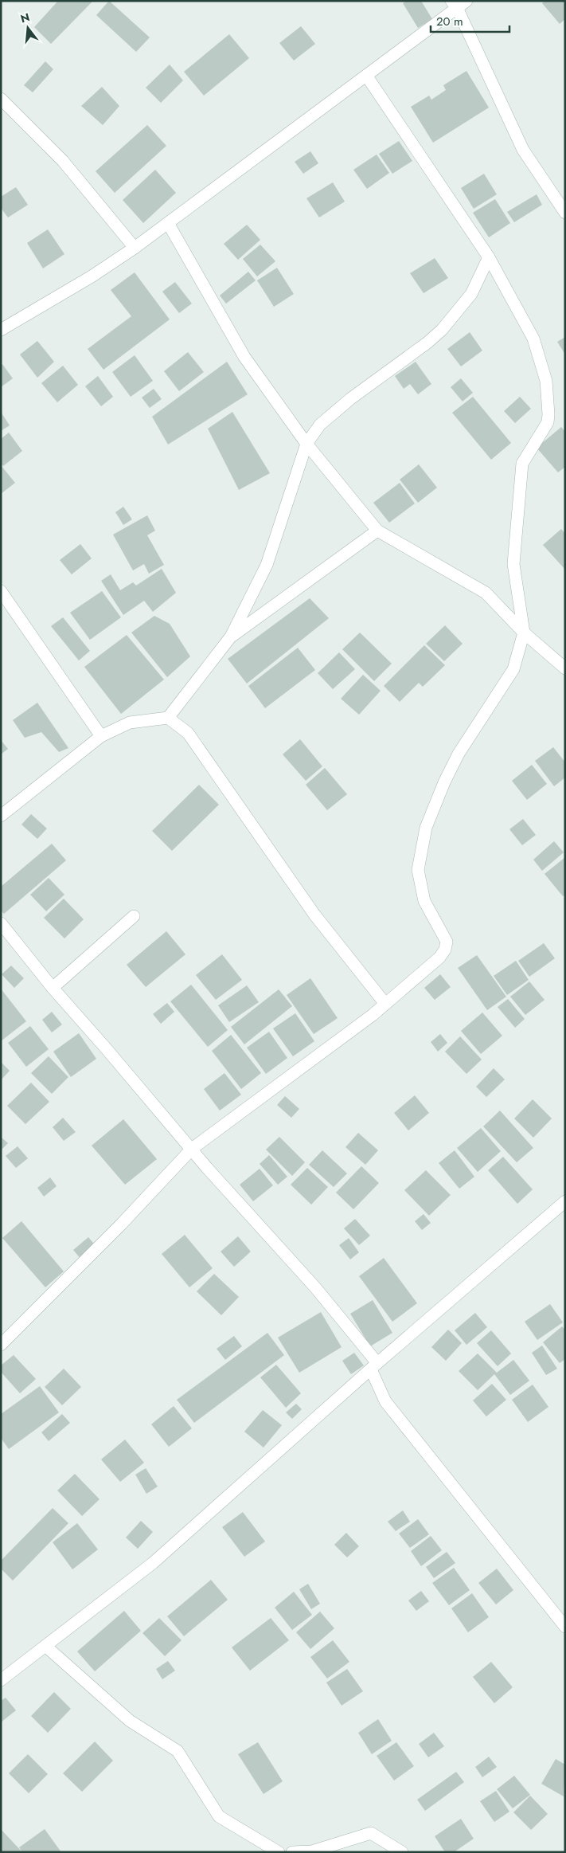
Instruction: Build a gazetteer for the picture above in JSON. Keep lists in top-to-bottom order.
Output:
{
  "scale_bar": "20 m",
  "north": "top"
}
